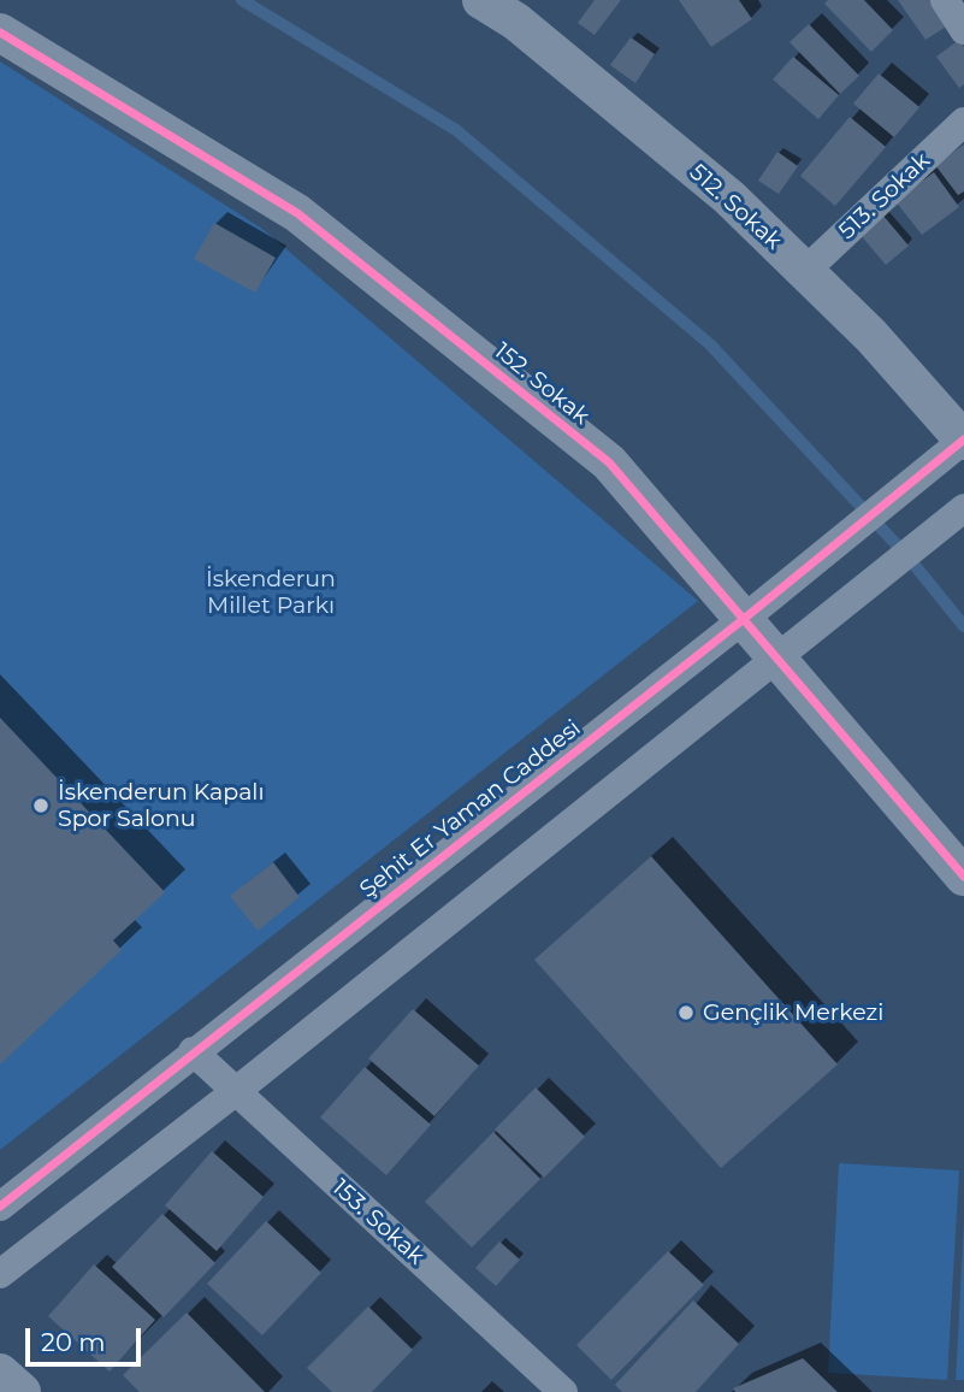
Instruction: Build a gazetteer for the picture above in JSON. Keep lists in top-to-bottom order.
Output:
{
  "streets": {
    "street": [
      "513. Sokak",
      "512. Sokak",
      "152. Sokak",
      "Şehit Er Yaman Caddesi",
      "153. Sokak"
    ]
  },
  "crossings": [
    ["513. Sokak", "512. Sokak"],
    ["512. Sokak", "Şehit Er Yaman Caddesi"],
    ["152. Sokak", "Şehit Er Yaman Caddesi"],
    ["Şehit Er Yaman Caddesi", "153. Sokak"]
  ],
  "parks": ["İskenderun Millet Parkı"],
  "places": ["İskenderun Kapalı Spor Salonu", "Gençlik Merkezi"],
  "scale_bar": "20 m"
}
